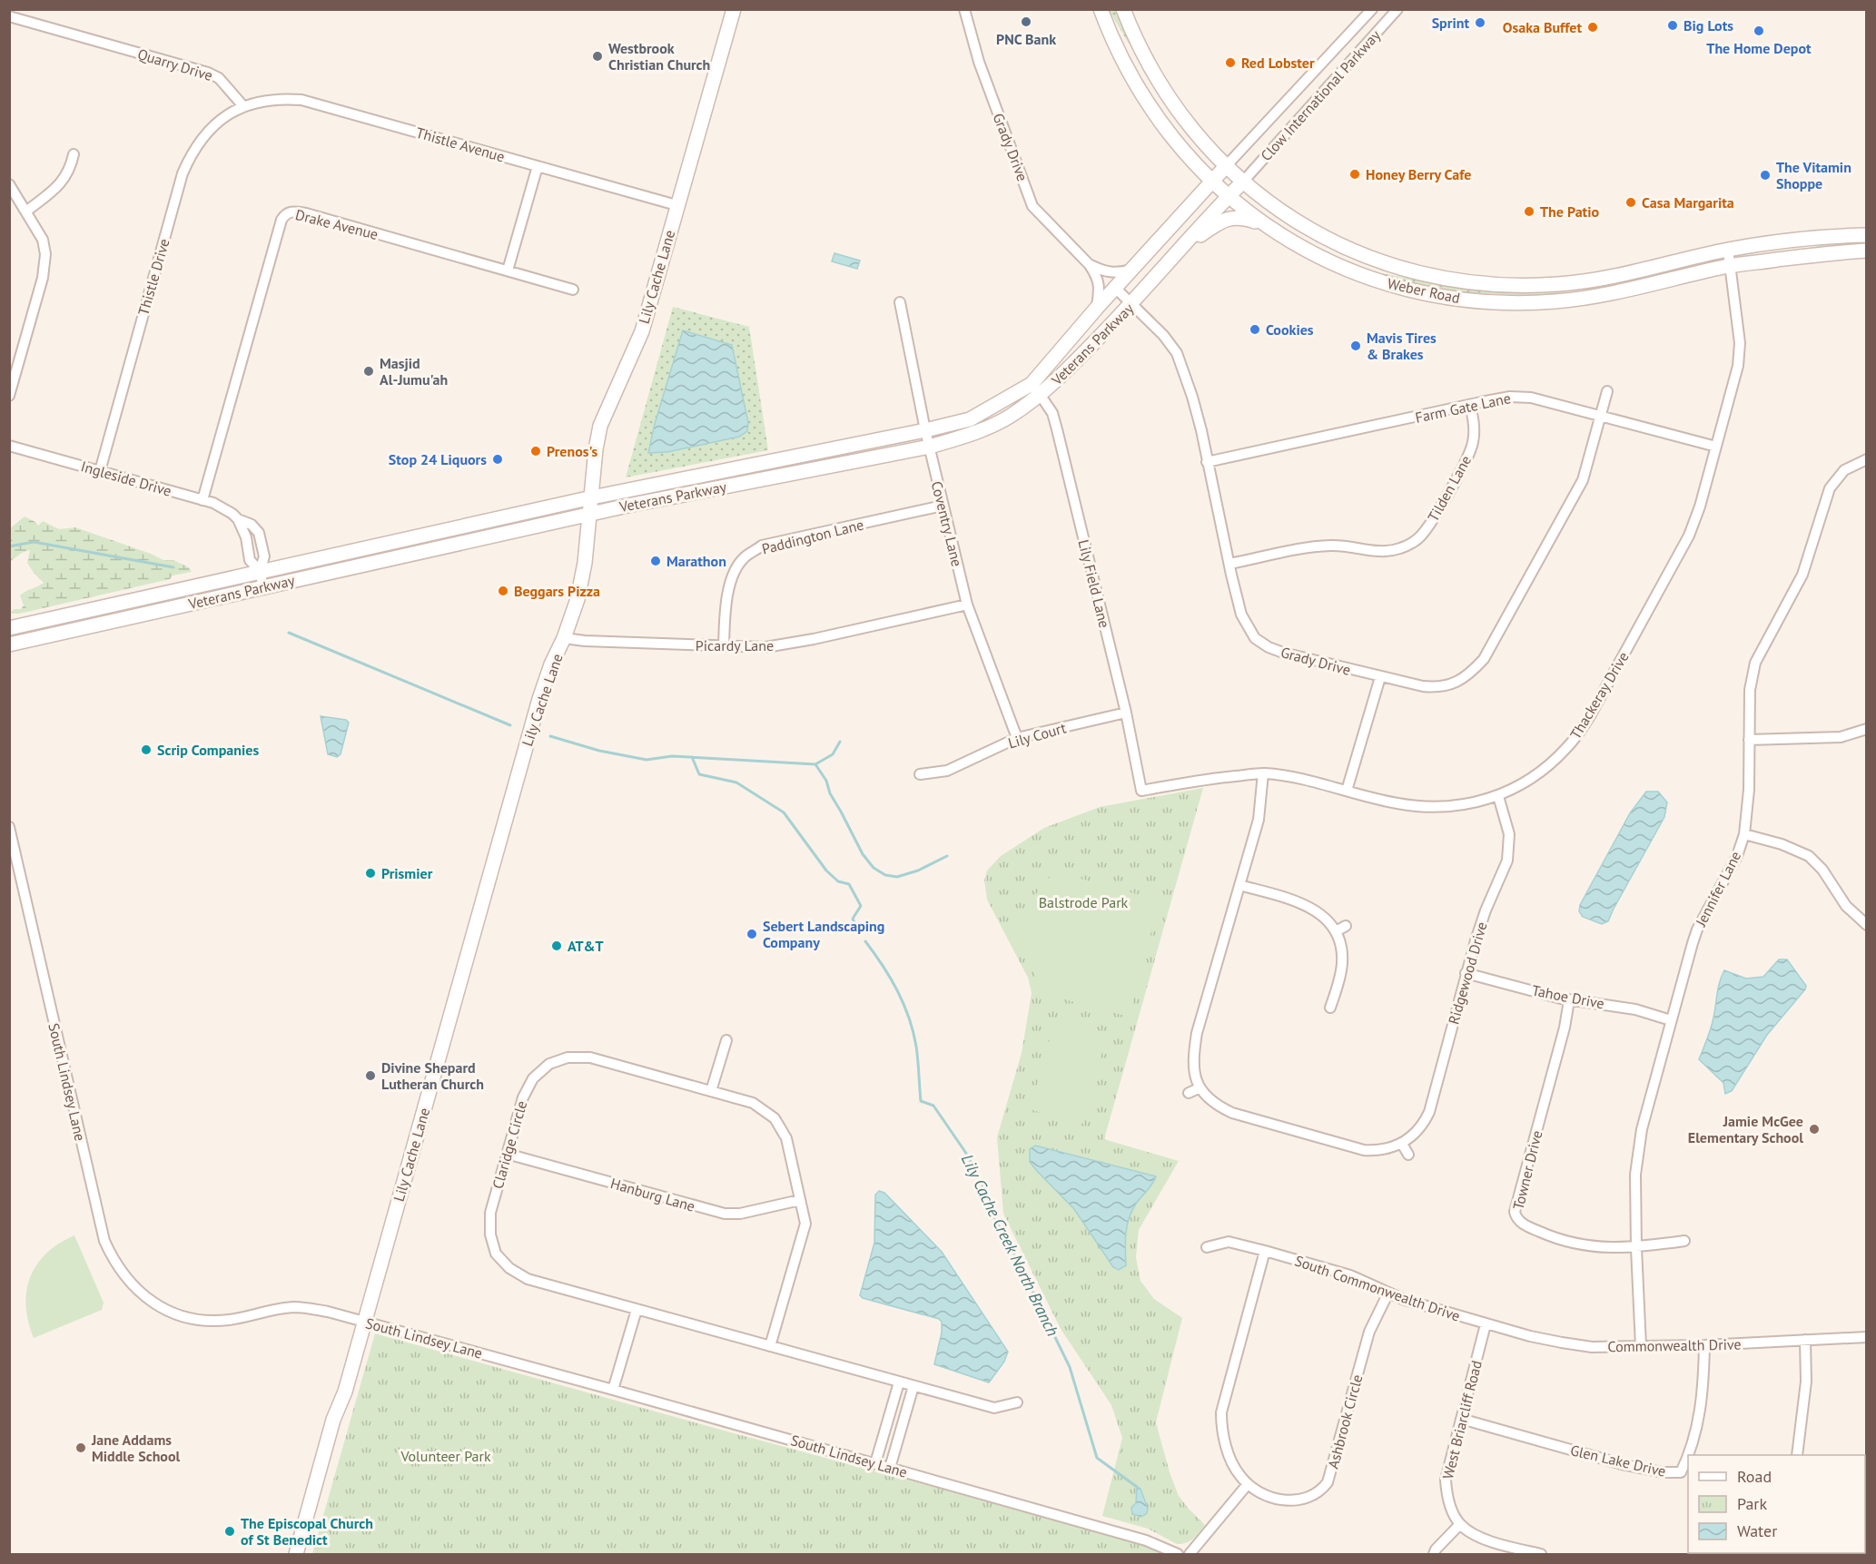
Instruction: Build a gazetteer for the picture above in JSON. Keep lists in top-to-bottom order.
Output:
{
  "streets": {
    "main road": ["Lily Cache Lane", "Weber Road", "Veterans Parkway"],
    "street": [
      "Quarry Drive",
      "Clow International Parkway",
      "Thistle Avenue",
      "Grady Drive",
      "Drake Avenue",
      "Thistle Drive",
      "Farm Gate Lane",
      "Ingleside Drive",
      "Tilden Lane",
      "Coventry Lane",
      "Paddington Lane",
      "Lily Field Lane",
      "Picardy Lane",
      "Thackeray Drive",
      "Lily Court",
      "Jennifer Lane",
      "Ridgewood Drive",
      "Tahoe Drive",
      "South Lindsey Lane",
      "Claridge Circle",
      "Towner Drive",
      "Hanburg Lane",
      "South Commonwealth Drive",
      "Commonwealth Drive",
      "West Briarcliff Road",
      "Ashbrook Circle",
      "Glen Lake Drive"
    ]
  },
  "crossings": [
    ["Quarry Drive", "Thistle Avenue"],
    ["Quarry Drive", "Thistle Drive"],
    ["Clow International Parkway", "Weber Road"],
    ["Clow International Parkway", "Veterans Parkway"],
    ["Thistle Avenue", "Thistle Drive"],
    ["Thistle Avenue", "Lily Cache Lane"],
    ["Grady Drive", "Veterans Parkway"],
    ["Grady Drive", "Farm Gate Lane"],
    ["Grady Drive", "Tilden Lane"],
    ["Drake Avenue", "Ingleside Drive"],
    ["Thistle Drive", "Ingleside Drive"],
    ["Lily Cache Lane", "Veterans Parkway"],
    ["Lily Cache Lane", "Picardy Lane"],
    ["Lily Cache Lane", "South Lindsey Lane"],
    ["Weber Road", "Veterans Parkway"],
    ["Weber Road", "Thackeray Drive"],
    ["Veterans Parkway", "Ingleside Drive"],
    ["Veterans Parkway", "Coventry Lane"],
    ["Veterans Parkway", "Lily Field Lane"],
    ["Farm Gate Lane", "Tilden Lane"],
    ["Farm Gate Lane", "Thackeray Drive"],
    ["Coventry Lane", "Paddington Lane"],
    ["Coventry Lane", "Picardy Lane"],
    ["Coventry Lane", "Lily Court"],
    ["Paddington Lane", "Picardy Lane"],
    ["Lily Field Lane", "Thackeray Drive"],
    ["Lily Field Lane", "Lily Court"],
    ["Thackeray Drive", "Ridgewood Drive"],
    ["Jennifer Lane", "Tahoe Drive"],
    ["Jennifer Lane", "Towner Drive"],
    ["Jennifer Lane", "Commonwealth Drive"],
    ["Ridgewood Drive", "Tahoe Drive"],
    ["Tahoe Drive", "Towner Drive"],
    ["Claridge Circle", "Hanburg Lane"],
    ["South Commonwealth Drive", "Commonwealth Drive"],
    ["South Commonwealth Drive", "West Briarcliff Road"],
    ["South Commonwealth Drive", "Ashbrook Circle"],
    ["Commonwealth Drive", "West Briarcliff Road"],
    ["Commonwealth Drive", "Glen Lake Drive"],
    ["West Briarcliff Road", "Glen Lake Drive"]
  ],
  "water": ["Lily Cache Creek North Branch"],
  "parks": ["Balstrode Park", "Volunteer Park"],
  "places": [
    "PNC Bank",
    "Sprint",
    "Big Lots",
    "Osaka Buffet",
    "The Home Depot",
    "Westbrook Christian Church",
    "Red Lobster",
    "Honey Berry Cafe",
    "The Vitamin Shoppe",
    "Casa Margarita",
    "The Patio",
    "Cookies",
    "Mavis Tires & Brakes",
    "Masjid Al-Jumu'ah",
    "Prenos's",
    "Stop 24 Liquors",
    "Marathon",
    "Beggars Pizza",
    "Scrip Companies",
    "Prismier",
    "Sebert Landscaping Company",
    "AT&T",
    "Divine Shepard Lutheran Church",
    "Jamie McGee Elementary School",
    "Jane Addams Middle School",
    "The Episcopal Church of St Benedict"
  ],
  "legend": ["Road", "Park", "Water"]
}
